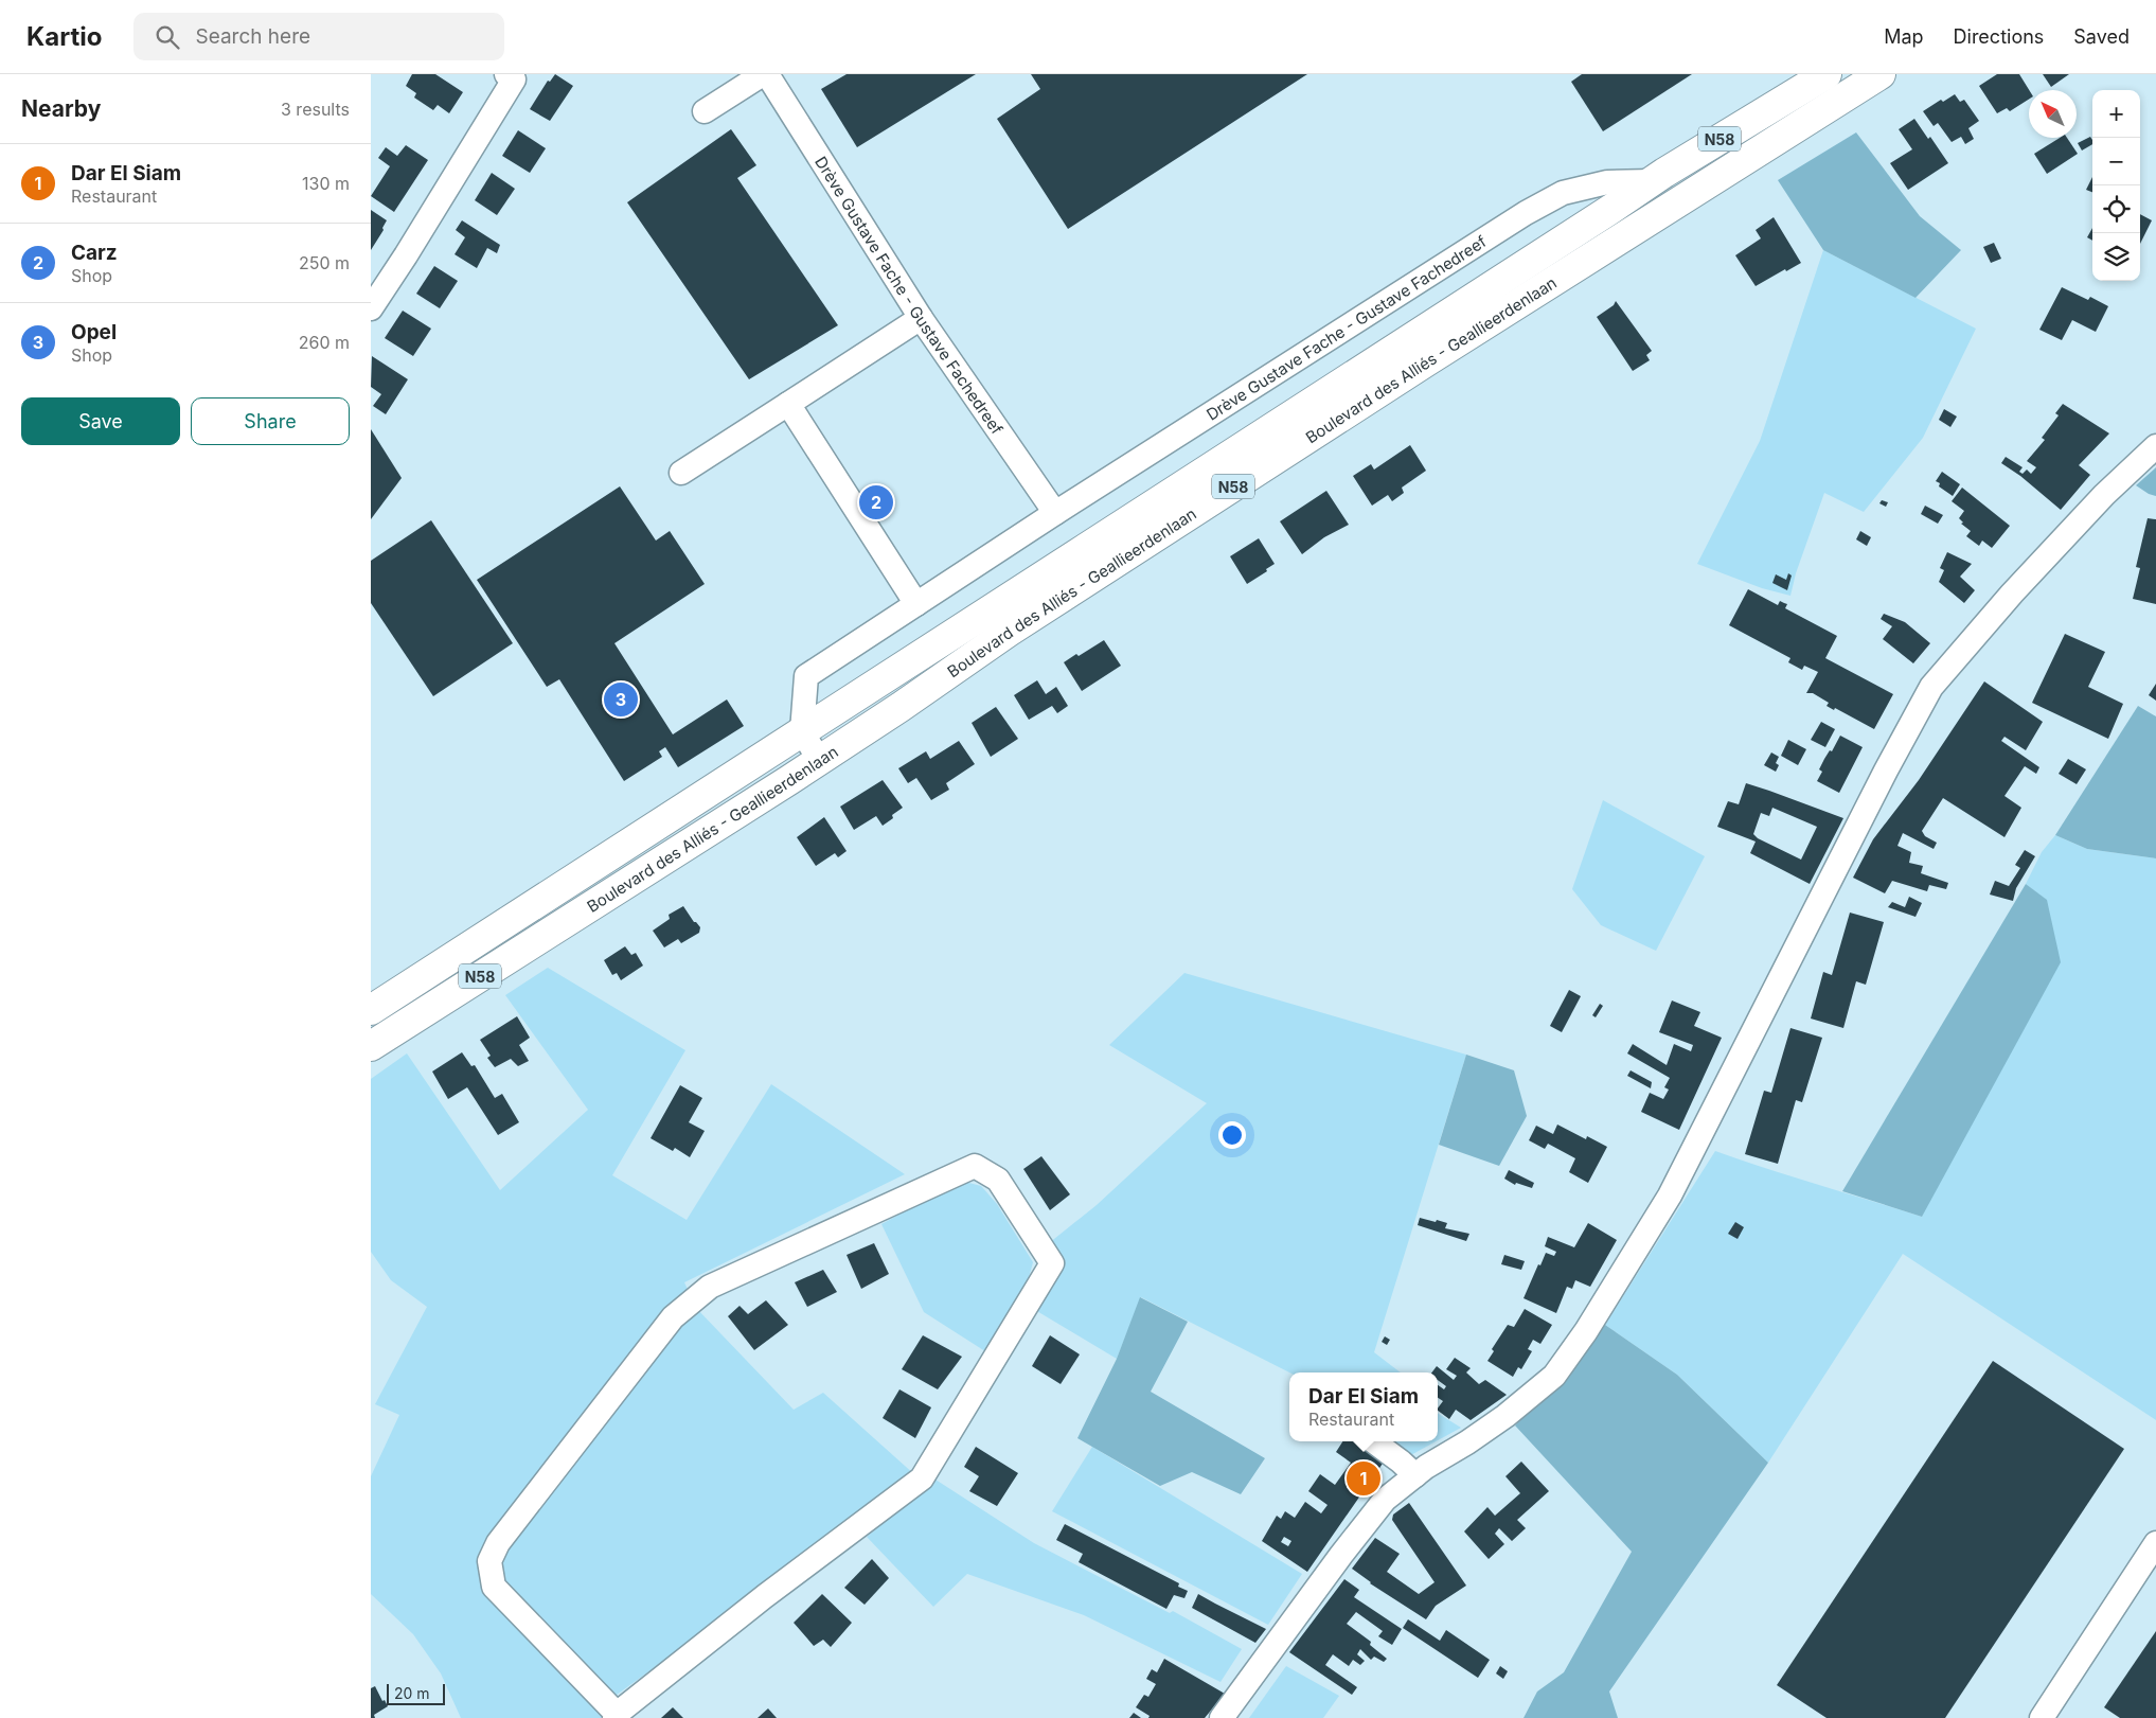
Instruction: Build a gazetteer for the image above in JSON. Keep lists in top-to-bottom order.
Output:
{
  "streets": {
    "highway": ["N58", "Boulevard des Alliés - Geallieerdenlaan"],
    "street": ["Drève Gustave Fache - Gustave Fachedreef"]
  },
  "crossings": [
    ["Drève Gustave Fache - Gustave Fachedreef", "Boulevard des Alliés - Geallieerdenlaan"]
  ],
  "scale_bar": "20 m",
  "north": "top left",
  "page": {
    "header": "Kartio",
    "search": "Search here",
    "nav": ["Map", "Directions", "Saved"],
    "heading": ["Nearby", "3 results"],
    "map_buttons": ["+", "−"],
    "list": [
      {
        "mark": "1",
        "name": "Dar El Siam",
        "note": "Restaurant",
        "value": "130 m"
      },
      {
        "mark": "2",
        "name": "Carz",
        "note": "Shop",
        "value": "250 m"
      },
      {
        "mark": "3",
        "name": "Opel",
        "note": "Shop",
        "value": "260 m"
      }
    ],
    "buttons": ["Save", "Share"],
    "pins": ["2", "3", "1"],
    "popup": ["Dar El Siam", "Restaurant"],
    "scale": "20 m"
  }
}
